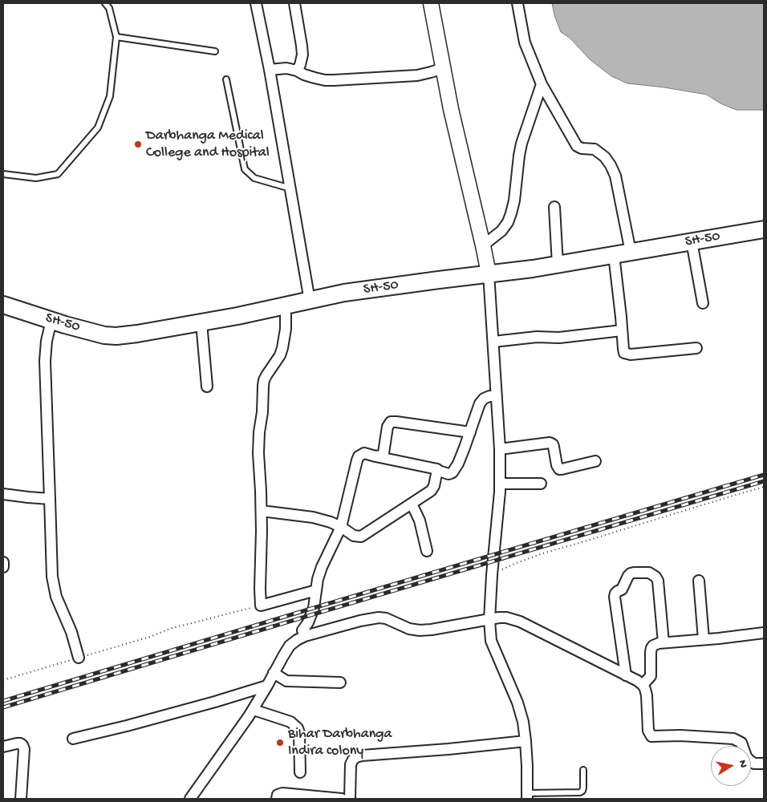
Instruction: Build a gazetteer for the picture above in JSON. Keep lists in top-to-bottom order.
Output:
{
  "streets": {
    "main road": ["SH-50"]
  },
  "places": ["Darbhanga Medical College and Hospital", "Bihar Darbhanga Indira colony"],
  "north": "right"
}
